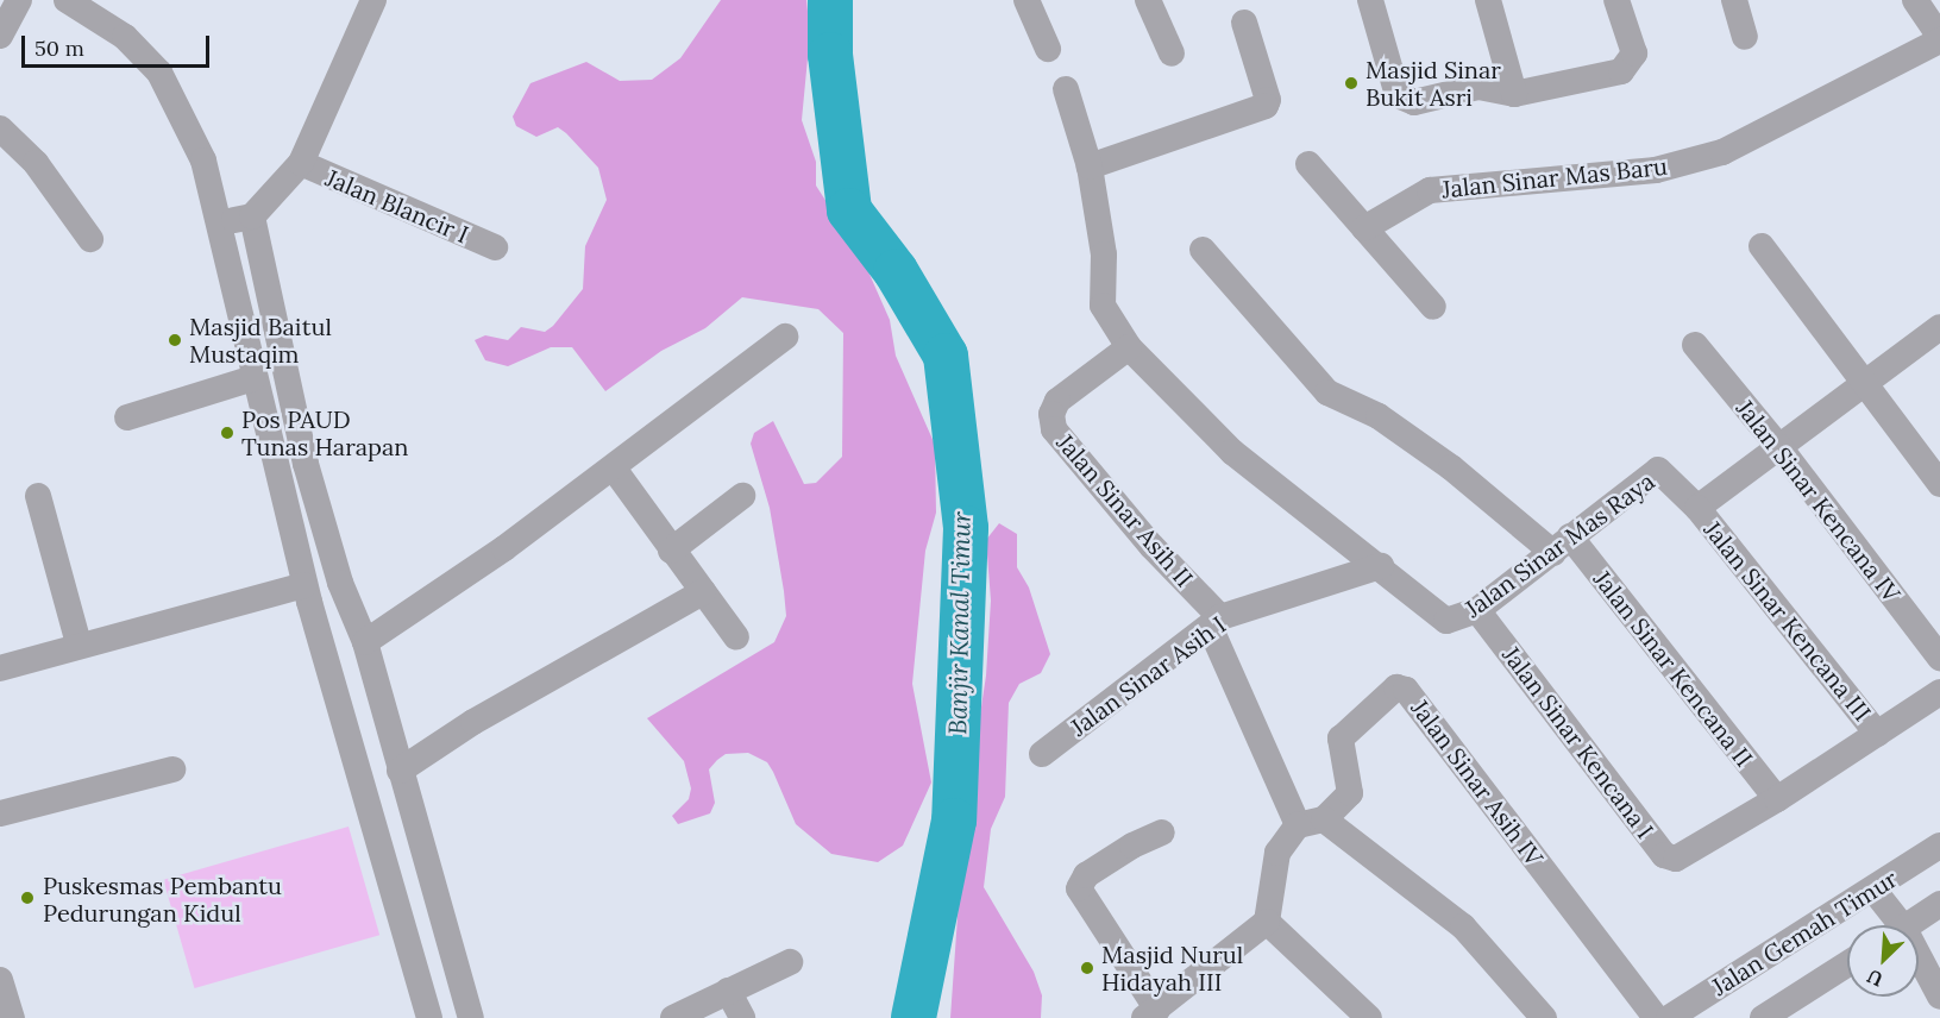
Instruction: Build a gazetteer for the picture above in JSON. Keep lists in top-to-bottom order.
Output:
{
  "streets": {
    "street": [
      "Jalan Sinar Mas Baru",
      "Jalan Blancir I",
      "Jalan Sinar Kencana IV",
      "Jalan Sinar Asih II",
      "Jalan Sinar Mas Raya",
      "Jalan Sinar Kencana III",
      "Jalan Sinar Kencana II",
      "Jalan Sinar Asih I",
      "Jalan Sinar Kencana I",
      "Jalan Sinar Asih IV",
      "Jalan Gemah Timur"
    ]
  },
  "crossings": [
    ["Jalan Sinar Asih II", "Jalan Sinar Asih I"],
    ["Jalan Sinar Mas Raya", "Jalan Sinar Kencana III"],
    ["Jalan Sinar Mas Raya", "Jalan Sinar Kencana II"],
    ["Jalan Sinar Mas Raya", "Jalan Sinar Asih I"],
    ["Jalan Sinar Mas Raya", "Jalan Sinar Kencana I"],
    ["Jalan Sinar Kencana II", "Jalan Sinar Kencana I"]
  ],
  "water": ["Banjir Kanal Timur"],
  "places": [
    "Masjid Sinar Bukit Asri",
    "Masjid Baitul Mustaqim",
    "Pos PAUD Tunas Harapan",
    "Puskesmas Pembantu Pedurungan Kidul",
    "Masjid Nurul Hidayah III"
  ],
  "scale_bar": "50 m",
  "north": "bottom left"
}
